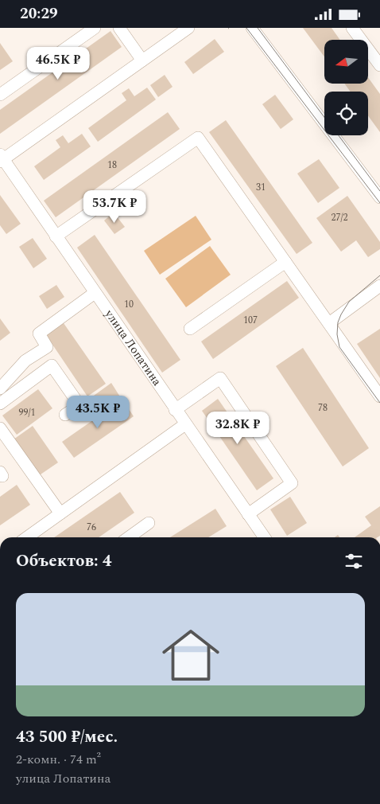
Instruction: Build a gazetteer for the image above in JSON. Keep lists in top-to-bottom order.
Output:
{
  "streets": {
    "street": ["улица Лопатина"]
  },
  "house_numbers": [
    "18",
    "31",
    "27/2",
    "10",
    "107",
    "78",
    "99/1",
    "76"
  ],
  "north": "left",
  "page": {
    "status": "20:29",
    "price": [
      "46.5K ₽",
      "53.7K ₽",
      "43.5K ₽",
      "32.8K ₽"
    ],
    "heading": "Объектов: 4",
    "list": [
      {
        "name": "43 500 ₽/мес.",
        "note": "2-комн. · 74 m² · улица Лопатина"
      }
    ]
  }
}
